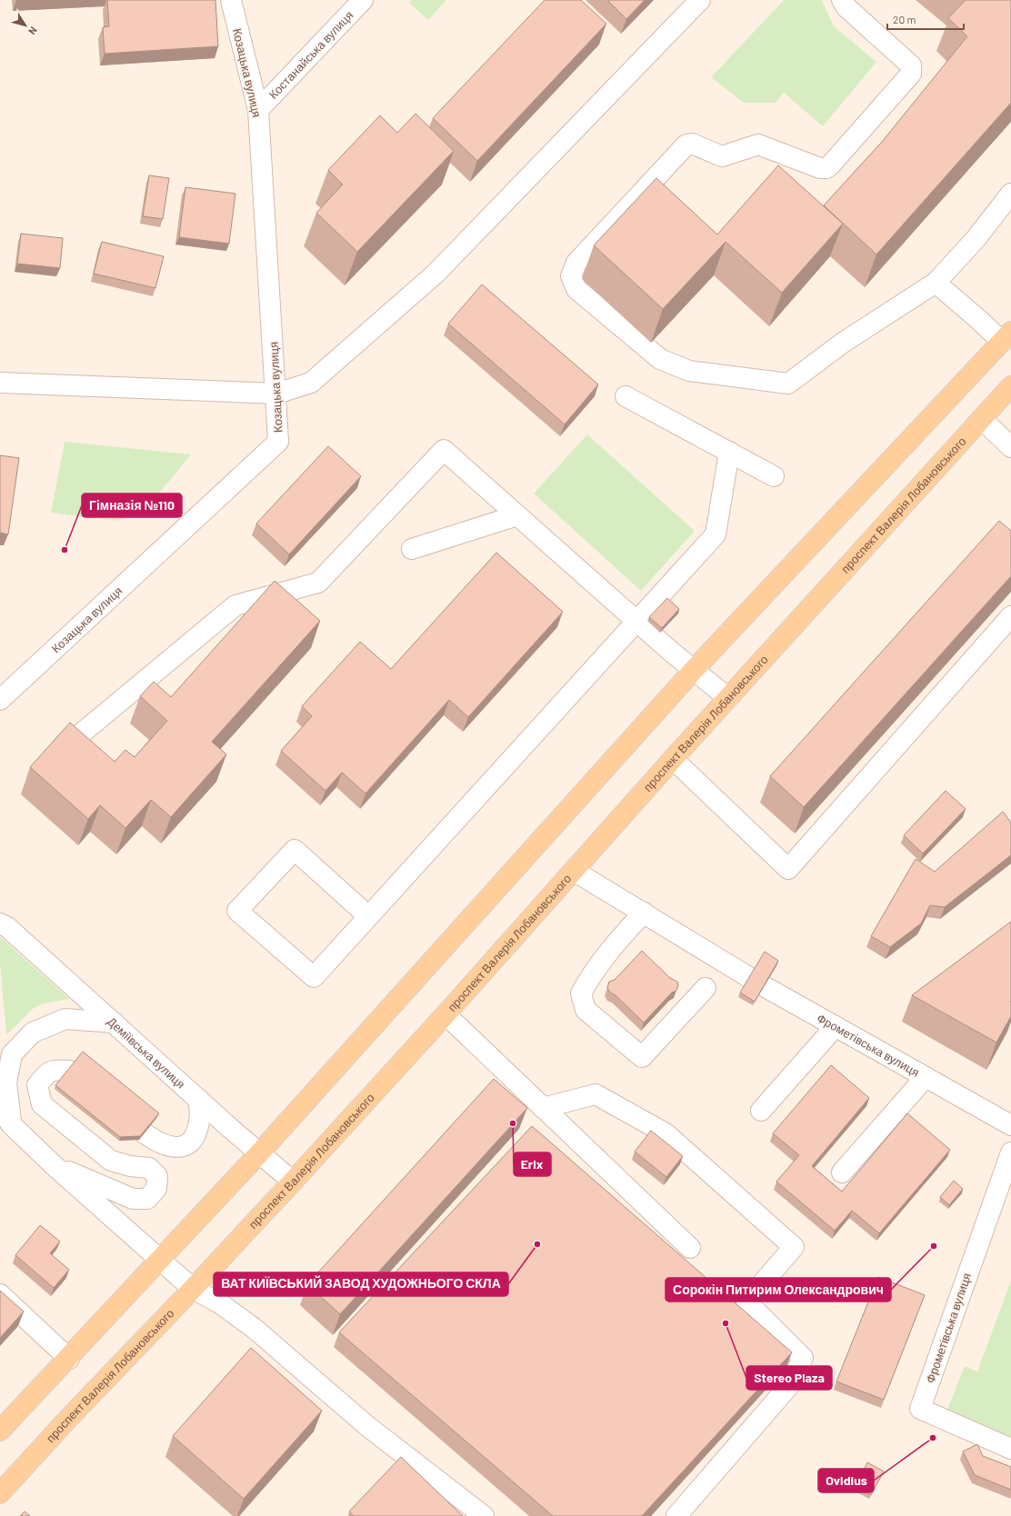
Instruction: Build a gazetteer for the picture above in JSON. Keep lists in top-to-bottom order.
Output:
{
  "streets": {
    "main road": ["проспект Валерія Лобановського"],
    "street": [
      "Костанайська вулиця",
      "Козацька вулиця",
      "Фрометівська вулиця",
      "Деміївська вулиця"
    ]
  },
  "crossings": [
    ["Костанайська вулиця", "Козацька вулиця"],
    ["проспект Валерія Лобановського", "Фрометівська вулиця"],
    ["проспект Валерія Лобановського", "Деміївська вулиця"]
  ],
  "places": [
    "Гімназія №110",
    "Erix",
    "ВАТ КИЇВСЬКИЙ ЗАВОД ХУДОЖНЬОГО СКЛА",
    "Сорокін Питирим Олександрович",
    "Stereo Plaza",
    "Ovidius"
  ],
  "scale_bar": "20 m",
  "north": "bottom right"
}
